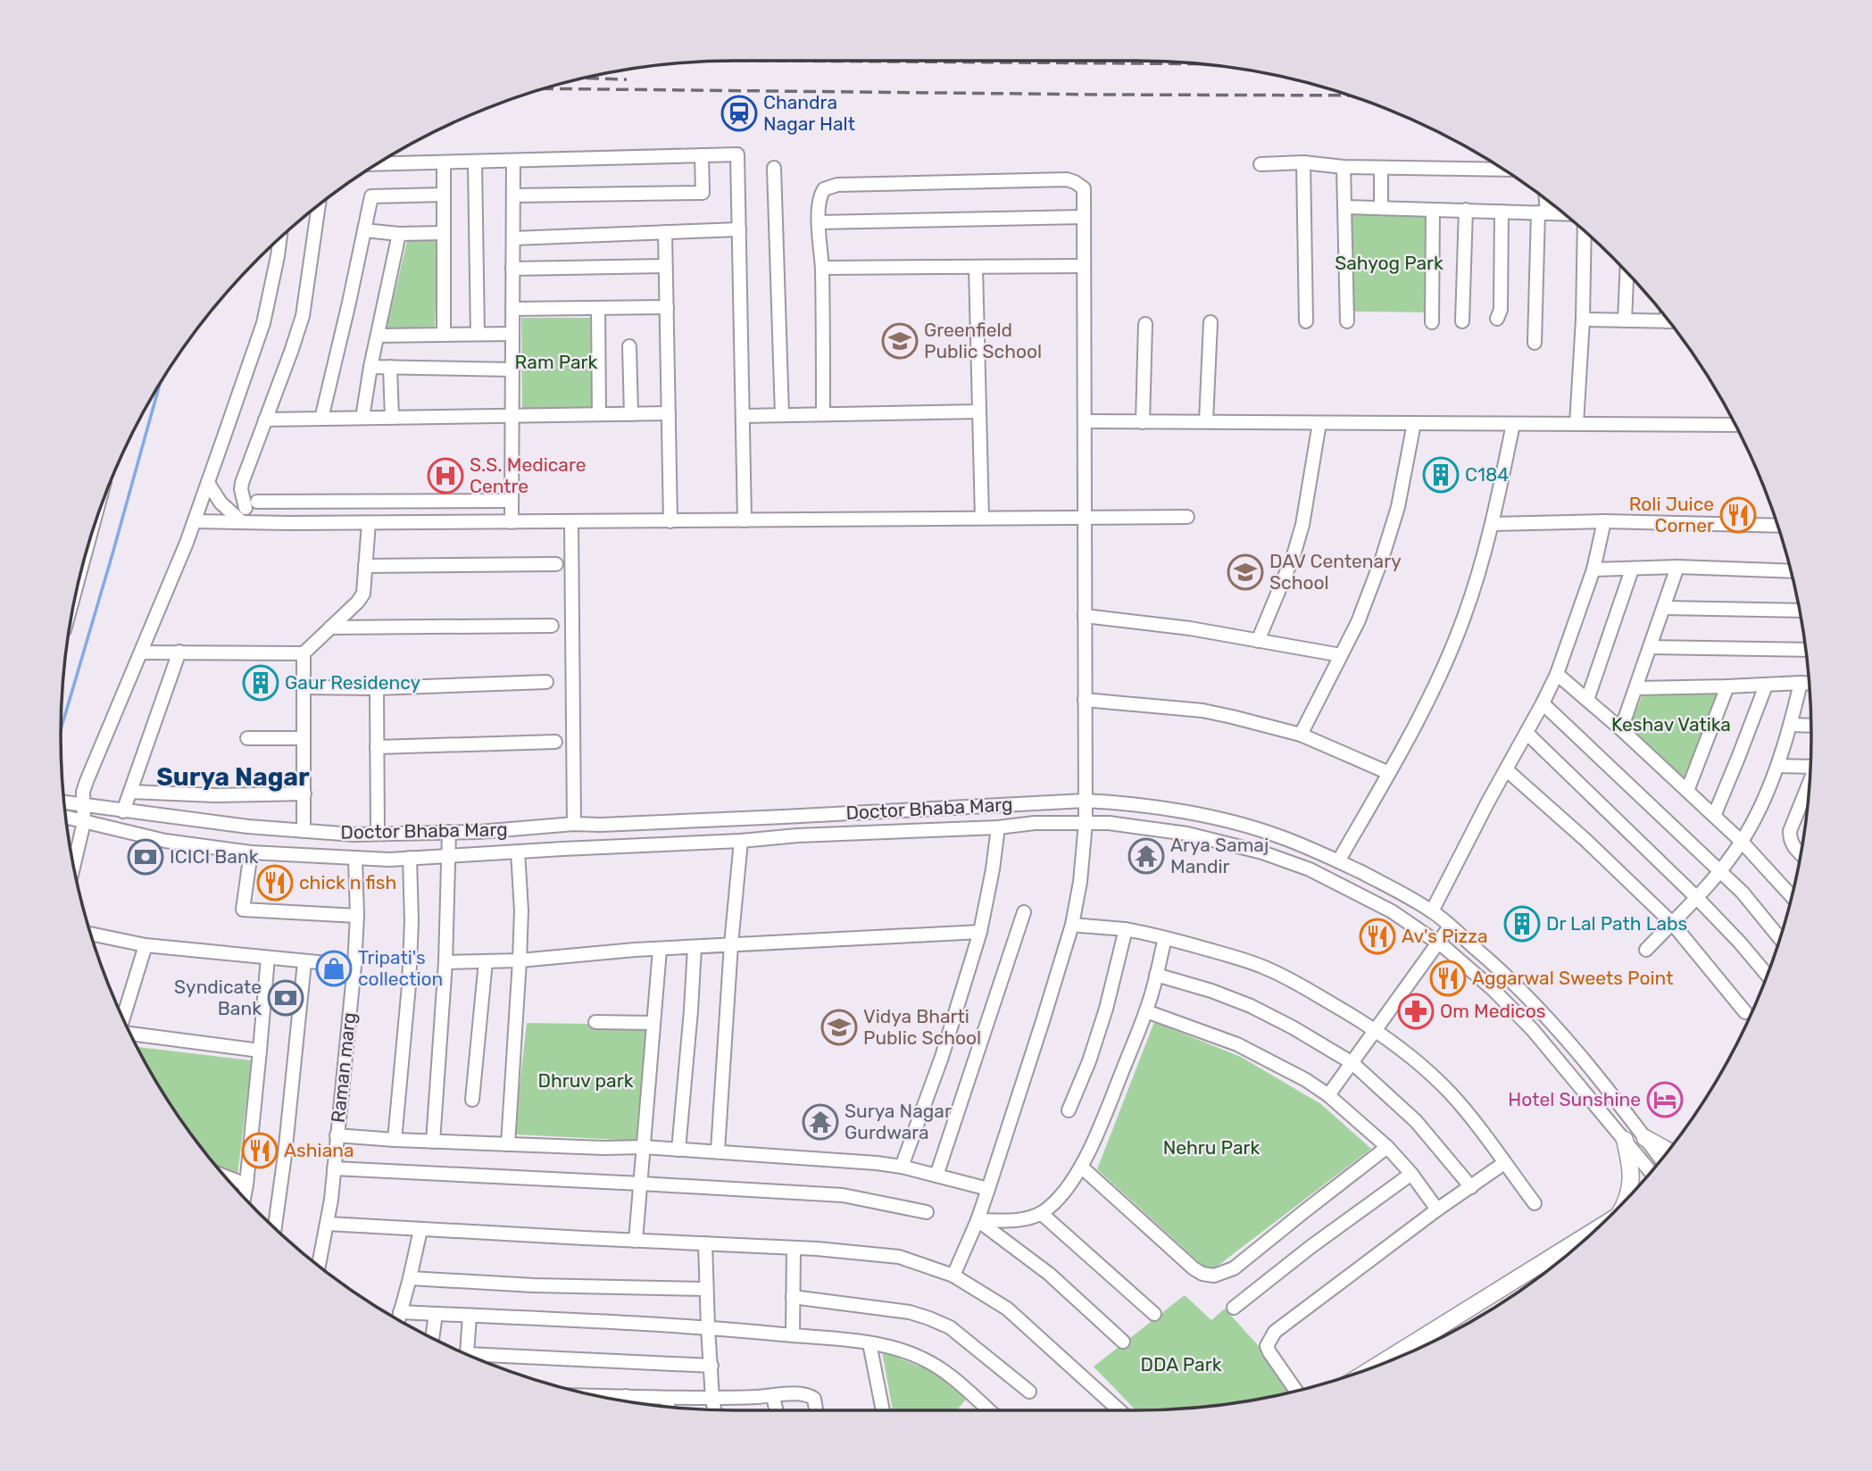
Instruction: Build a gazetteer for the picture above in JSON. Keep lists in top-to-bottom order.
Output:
{
  "streets": {
    "street": ["Doctor Bhaba Marg", "Raman marg"]
  },
  "crossings": [
    ["Doctor Bhaba Marg", "Raman marg"]
  ],
  "districts": ["Surya Nagar"],
  "parks": [
    "Sahyog Park",
    "Ram Park",
    "Keshav Vatika",
    "Dhruv park",
    "Nehru Park",
    "DDA Park"
  ],
  "places": {
    "station": ["Chandra Nagar Halt"],
    "school or university": ["Greenfield Public School", "DAV Centenary School", "Vidya Bharti Public School"],
    "building": ["C184", "Gaur Residency", "Dr Lal Path Labs"],
    "hospital": ["S.S. Medicare Centre"],
    "restaurant": [
      "Roli Juice Corner",
      "chick n fish",
      "Av's Pizza",
      "Aggarwal Sweets Point",
      "Ashiana"
    ],
    "temple": ["Arya Samaj Mandir", "Surya Nagar Gurdwara"],
    "bank": ["ICICI Bank", "Syndicate Bank"],
    "shop": ["Tripati's collection"],
    "pharmacy": ["Om Medicos"],
    "hotel": ["Hotel Sunshine"]
  }
}
